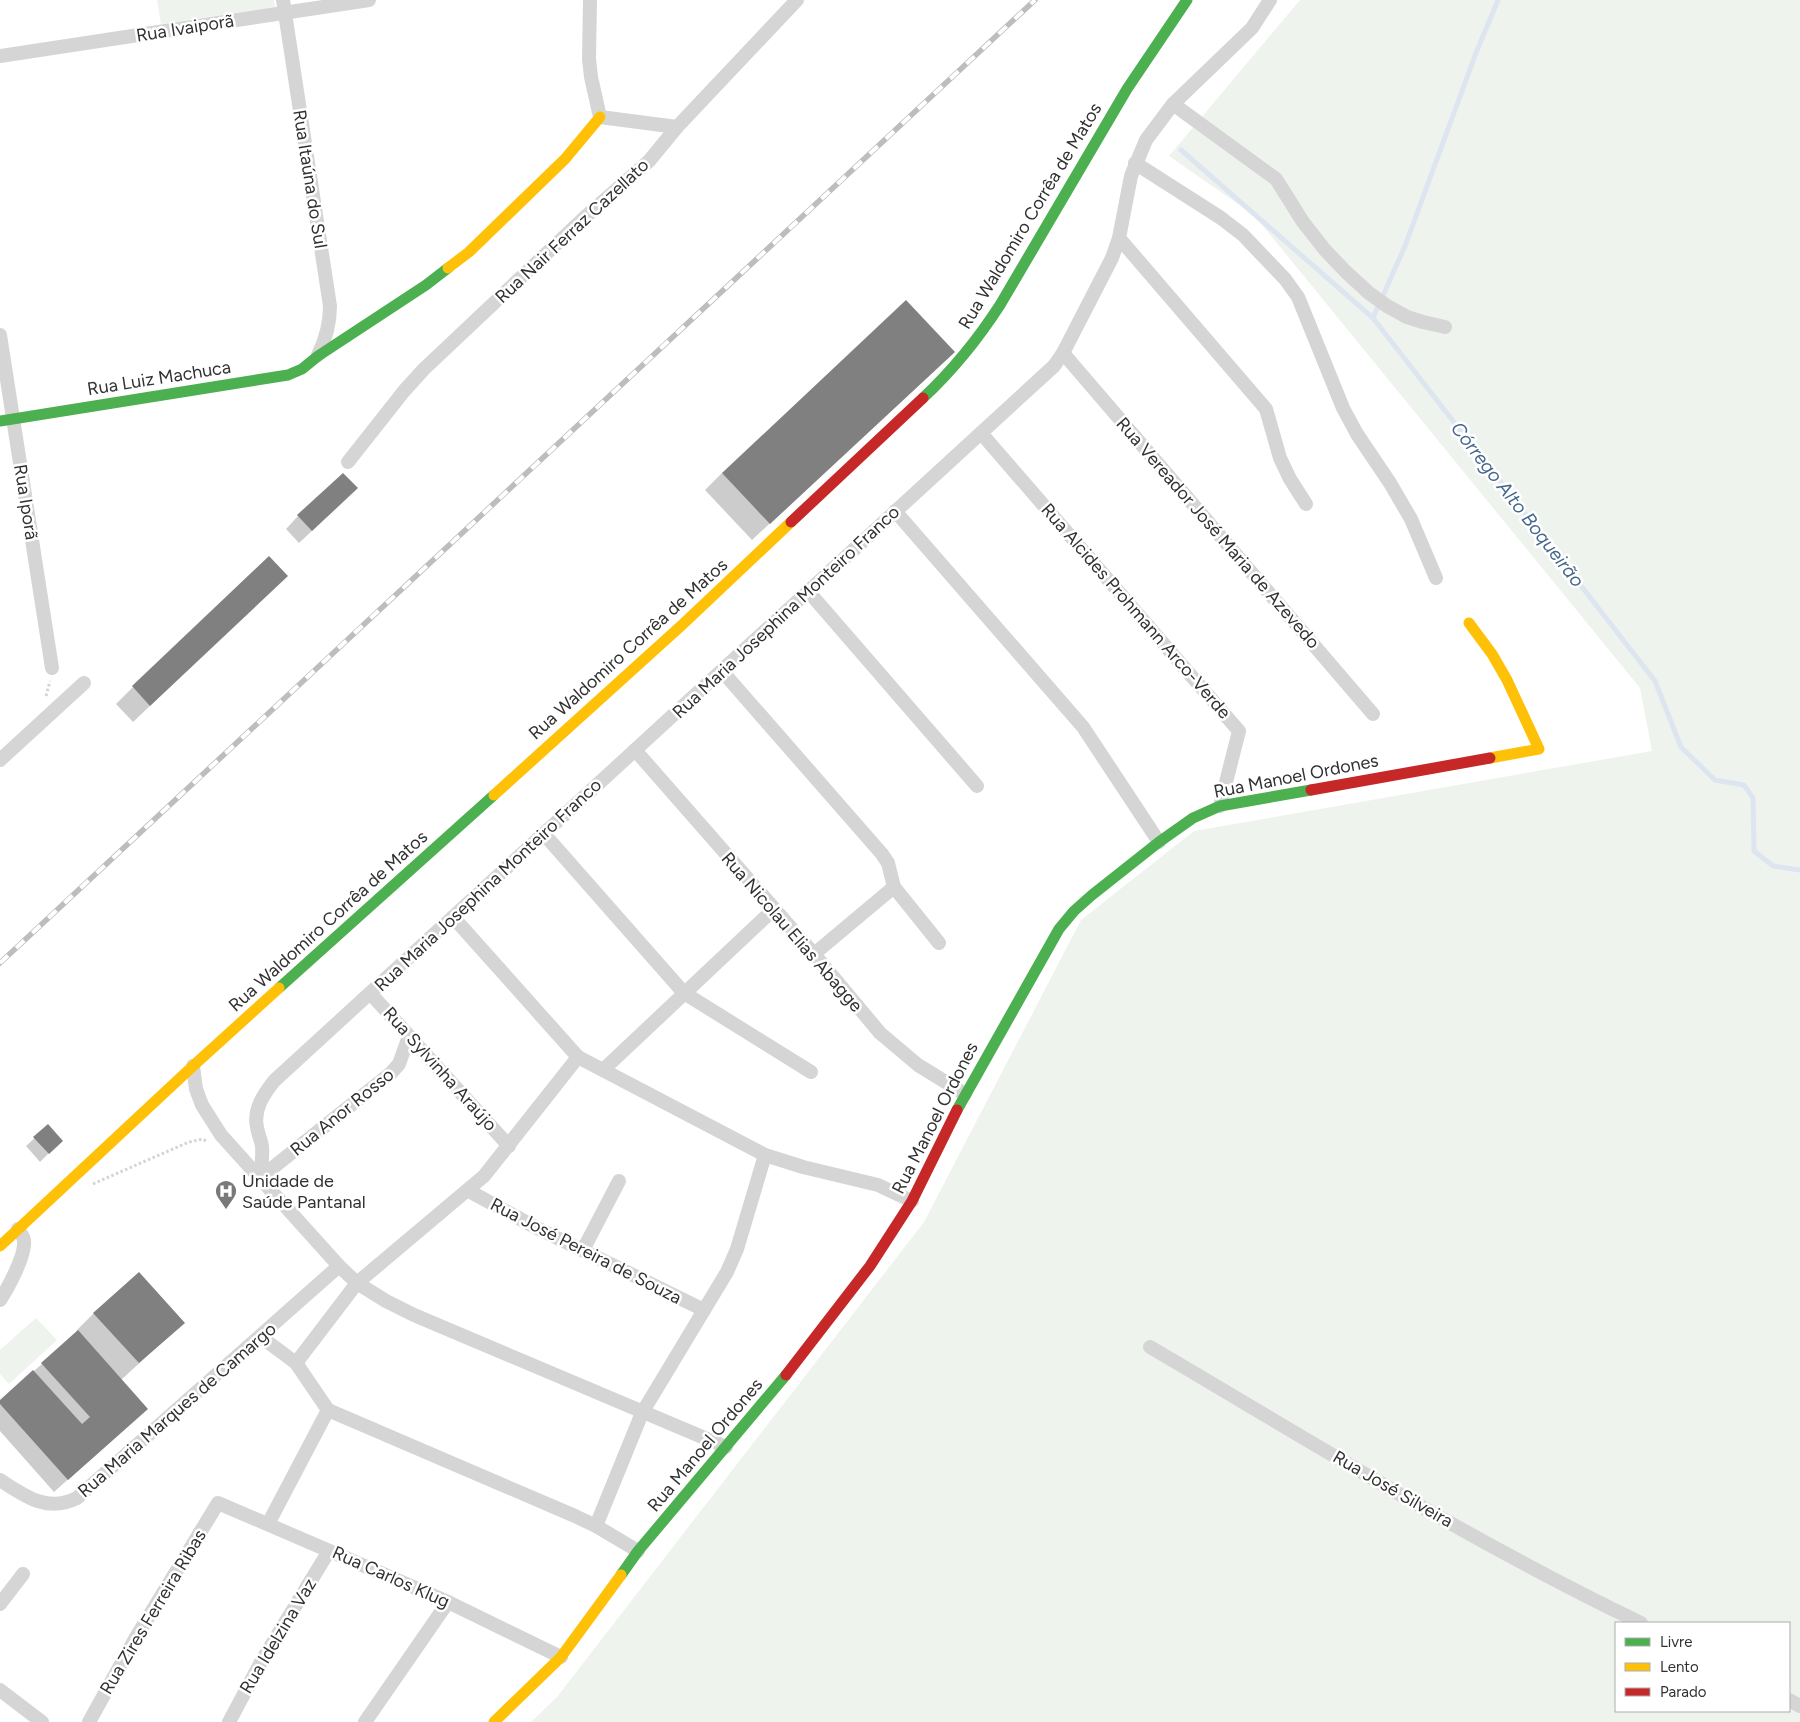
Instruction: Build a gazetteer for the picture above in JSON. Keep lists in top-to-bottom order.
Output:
{
  "streets": {
    "street": [
      "Rua Ivaiporã",
      "Rua Itaúna do Sul",
      "Rua Waldomiro Corrêa de Matos",
      "Rua Nair Ferraz Cazellato",
      "Rua Luiz Machuca",
      "Rua Iporã",
      "Rua Vereador José Maria de Azevedo",
      "Rua Alcides Prohmann Arco-Verde",
      "Rua Maria Josephina Monteiro Franco",
      "Rua Manoel Ordones",
      "Rua Nicolau Elias Abagge",
      "Rua Sylvinha Araújo",
      "Rua Anor Rosso",
      "Rua José Pereira de Souza",
      "Rua Maria Marques de Camargo",
      "Rua José Silveira",
      "Rua Carlos Klug",
      "Rua Zires Ferreira Ribas",
      "Rua Idelzina Vaz"
    ]
  },
  "crossings": [
    ["Rua Ivaiporã", "Rua Itaúna do Sul"],
    ["Rua Itaúna do Sul", "Rua Luiz Machuca"],
    ["Rua Luiz Machuca", "Rua Iporã"],
    ["Rua Vereador José Maria de Azevedo", "Rua Maria Josephina Monteiro Franco"],
    ["Rua Alcides Prohmann Arco-Verde", "Rua Maria Josephina Monteiro Franco"],
    ["Rua Alcides Prohmann Arco-Verde", "Rua Manoel Ordones"],
    ["Rua Maria Josephina Monteiro Franco", "Rua Nicolau Elias Abagge"],
    ["Rua Maria Josephina Monteiro Franco", "Rua Sylvinha Araújo"],
    ["Rua Maria Josephina Monteiro Franco", "Rua Anor Rosso"],
    ["Rua Manoel Ordones", "Rua Nicolau Elias Abagge"],
    ["Rua Manoel Ordones", "Rua Carlos Klug"],
    ["Rua Sylvinha Araújo", "Rua Anor Rosso"],
    ["Rua Carlos Klug", "Rua Zires Ferreira Ribas"],
    ["Rua Carlos Klug", "Rua Idelzina Vaz"]
  ],
  "water": ["Córrego Alto Boqueirão"],
  "places": {
    "hospital": ["Unidade de Saúde Pantanal"]
  },
  "legend": ["Livre", "Lento", "Parado"]
}
